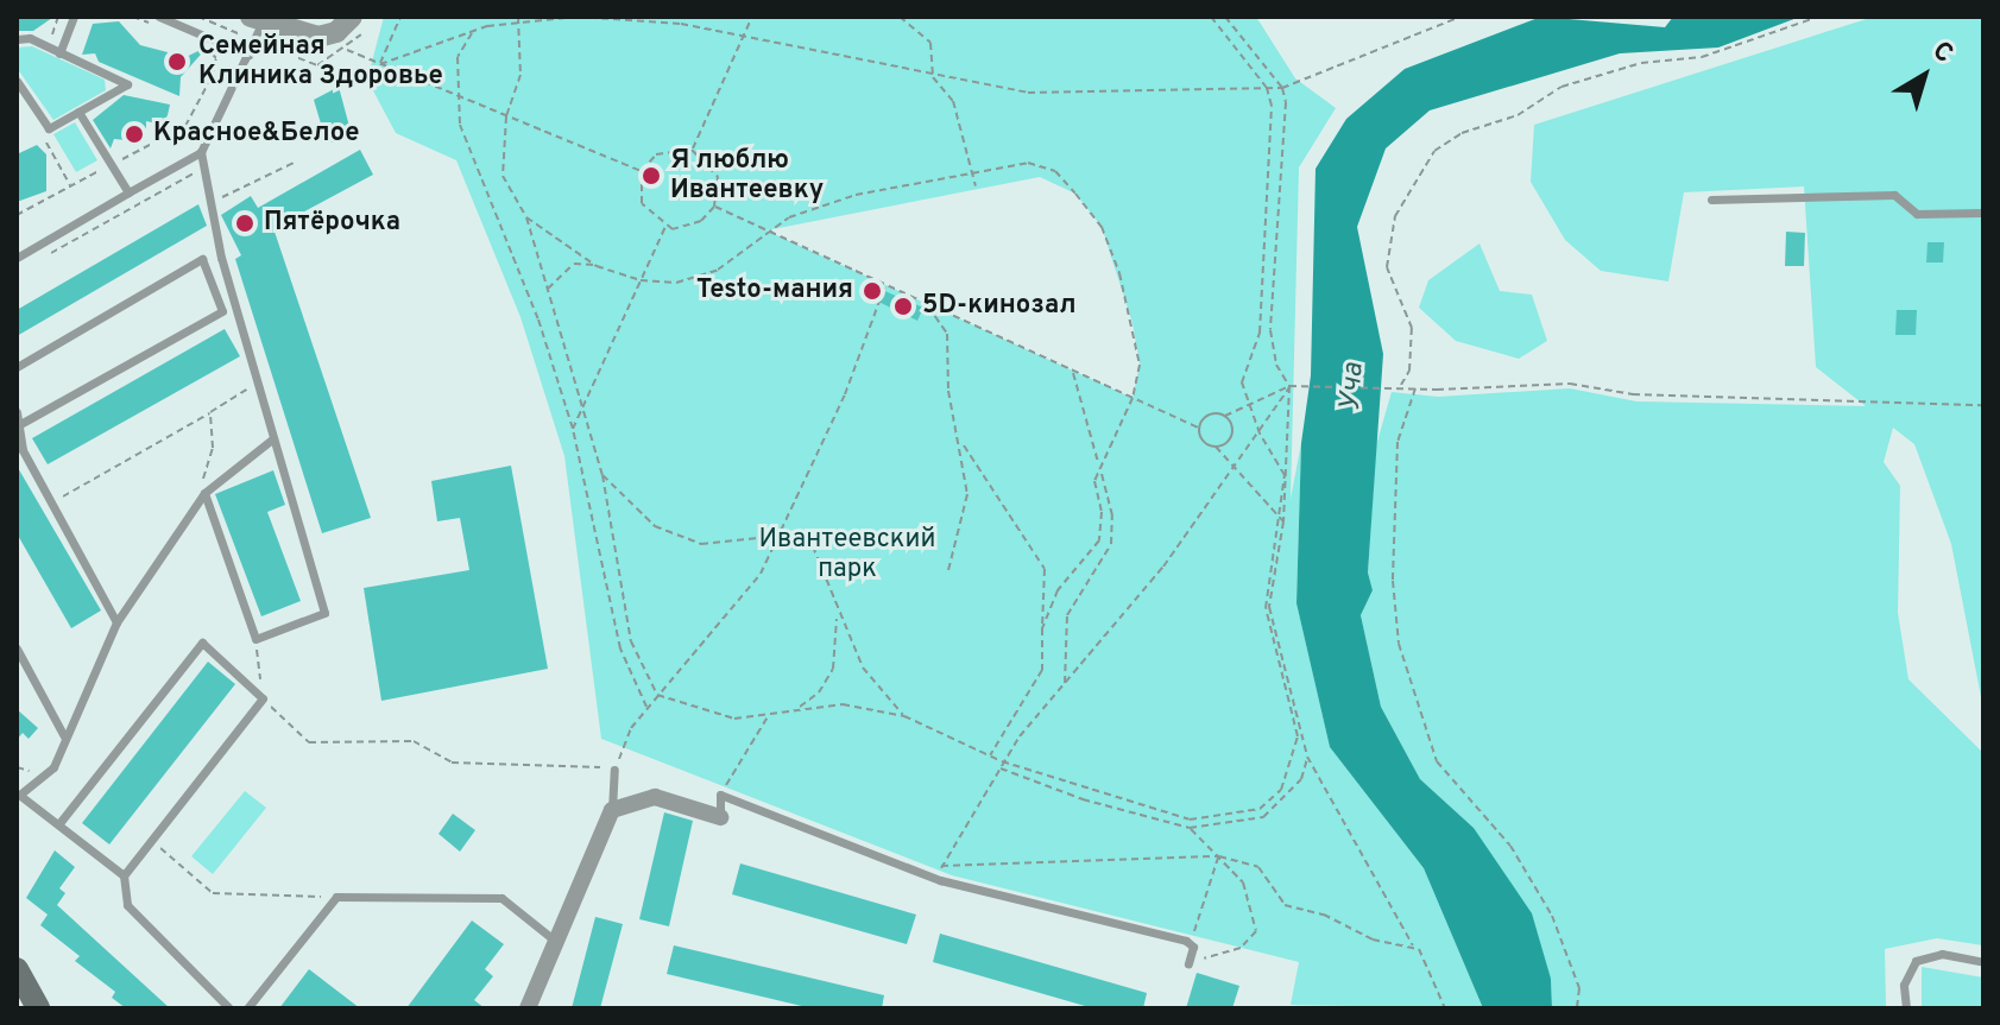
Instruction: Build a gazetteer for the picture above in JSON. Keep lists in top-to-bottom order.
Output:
{
  "water": ["Уча"],
  "parks": ["Ивантеевский парк"],
  "places": [
    "Семейная Клиника Здоровье",
    "Красное&Белое",
    "Я люблю Ивантеевку",
    "Пятёрочка",
    "Testo-мания",
    "5D-кинозал"
  ],
  "north": "top right"
}
